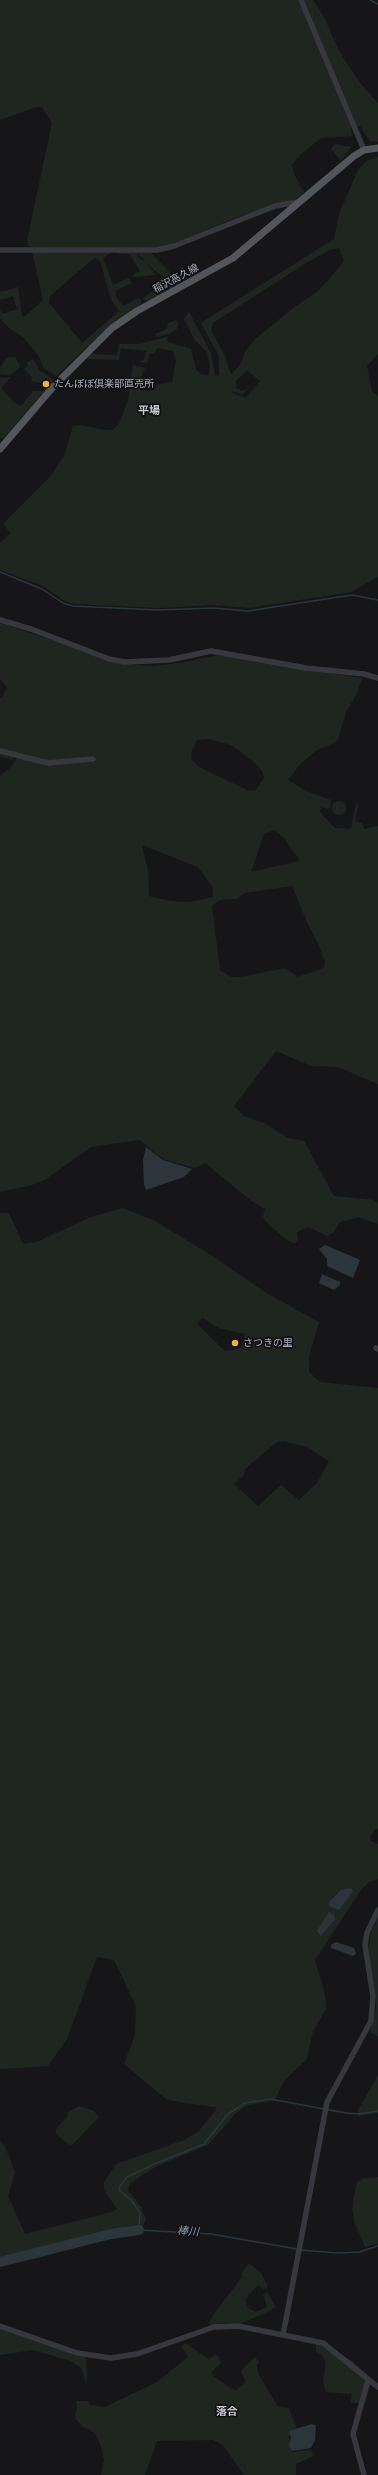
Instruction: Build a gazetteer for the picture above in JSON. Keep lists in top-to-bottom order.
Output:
{
  "streets": {
    "main road": ["稲沢高久線"]
  },
  "districts": ["平場", "落合"],
  "water": ["棒川"],
  "places": ["たんぽぽ倶楽部直売所", "さつきの里"]
}
